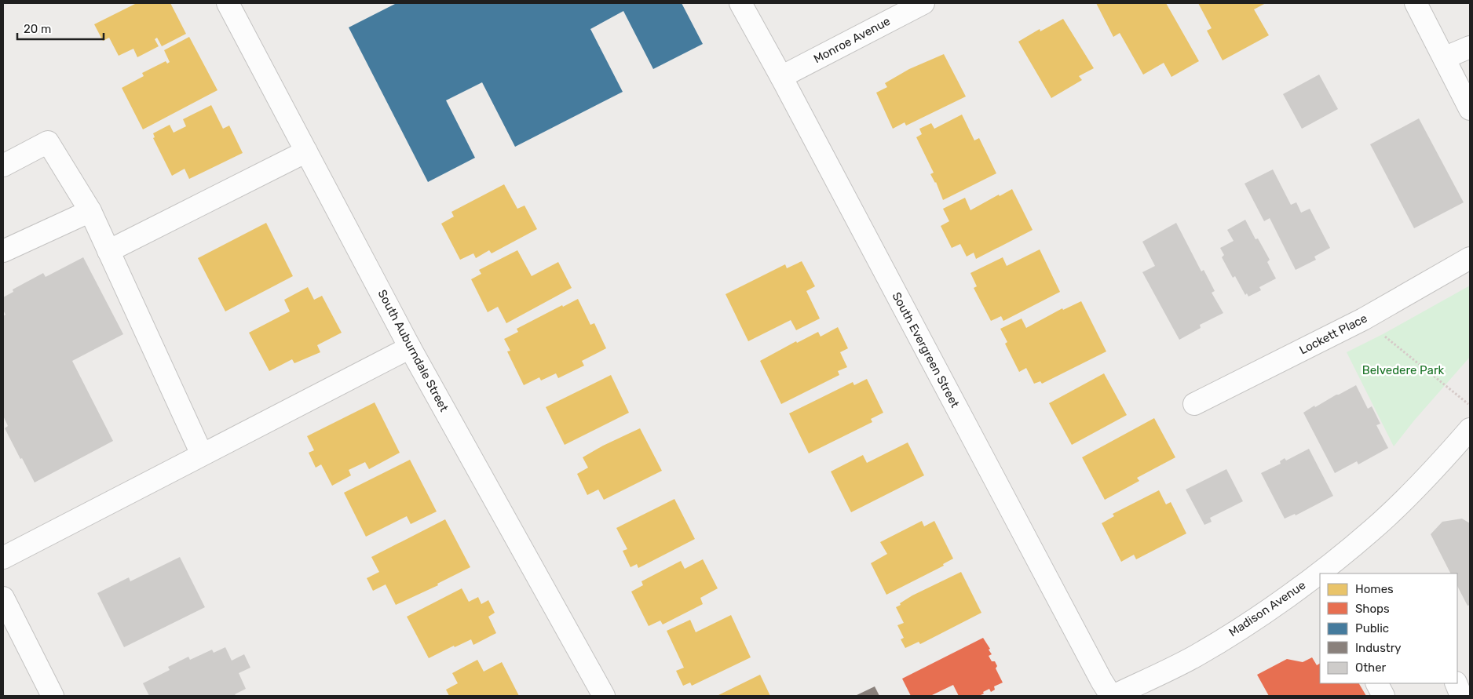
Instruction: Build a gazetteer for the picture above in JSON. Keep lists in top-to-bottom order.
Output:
{
  "streets": {
    "street": [
      "Monroe Avenue",
      "Lockett Place",
      "South Evergreen Street",
      "South Auburndale Street",
      "Madison Avenue"
    ]
  },
  "crossings": [
    ["Monroe Avenue", "South Evergreen Street"],
    ["South Evergreen Street", "Madison Avenue"]
  ],
  "parks": ["Belvedere Park"],
  "legend": [
    "Homes",
    "Shops",
    "Public",
    "Industry",
    "Other"
  ],
  "scale_bar": "20 m"
}
